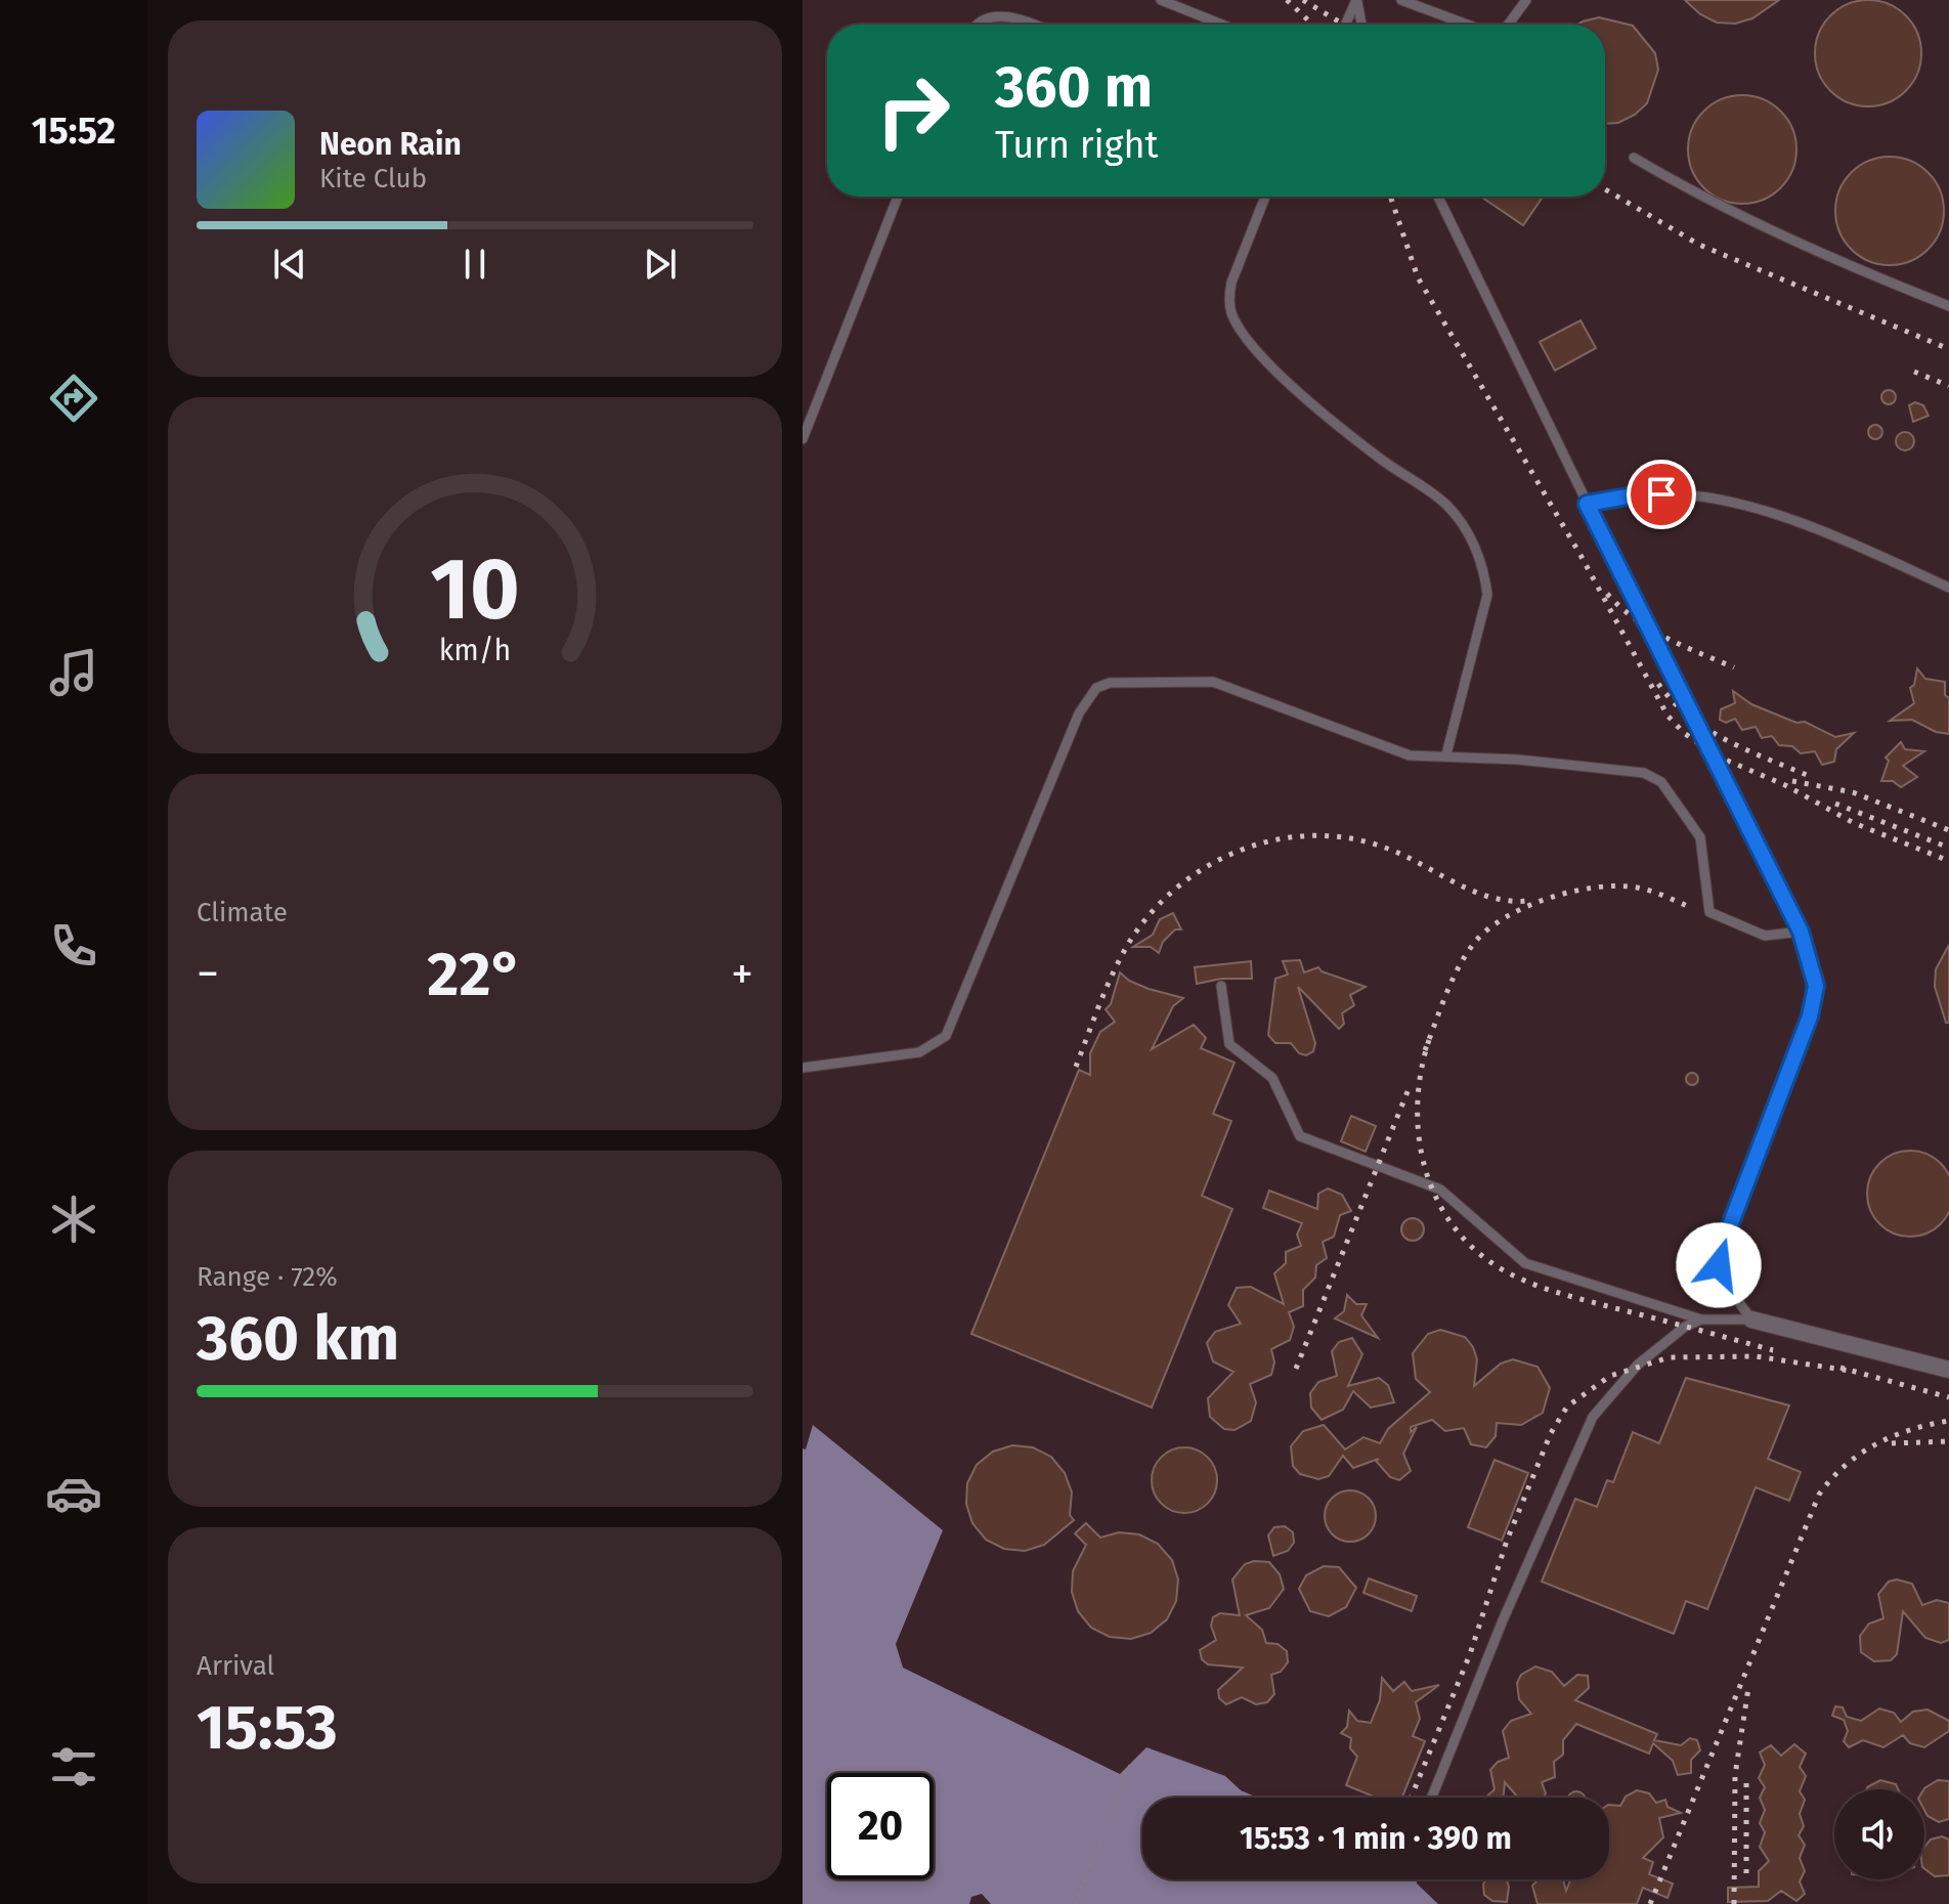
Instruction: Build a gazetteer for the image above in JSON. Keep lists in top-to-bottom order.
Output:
{
  "page": {
    "tabs": "15:52",
    "turn": ["360 m", "Turn right"],
    "song": ["Neon Rain", "Kite Club"],
    "tile": [
      "Climate",
      ["Range · 72%", "360 km"],
      ["Arrival", "15:53"]
    ],
    "heat": ["−", "22°", "+"],
    "limit": "20",
    "trip": "15:53 · 1 min · 390 m",
    "gauge": ["10", "km/h"]
  }
}
